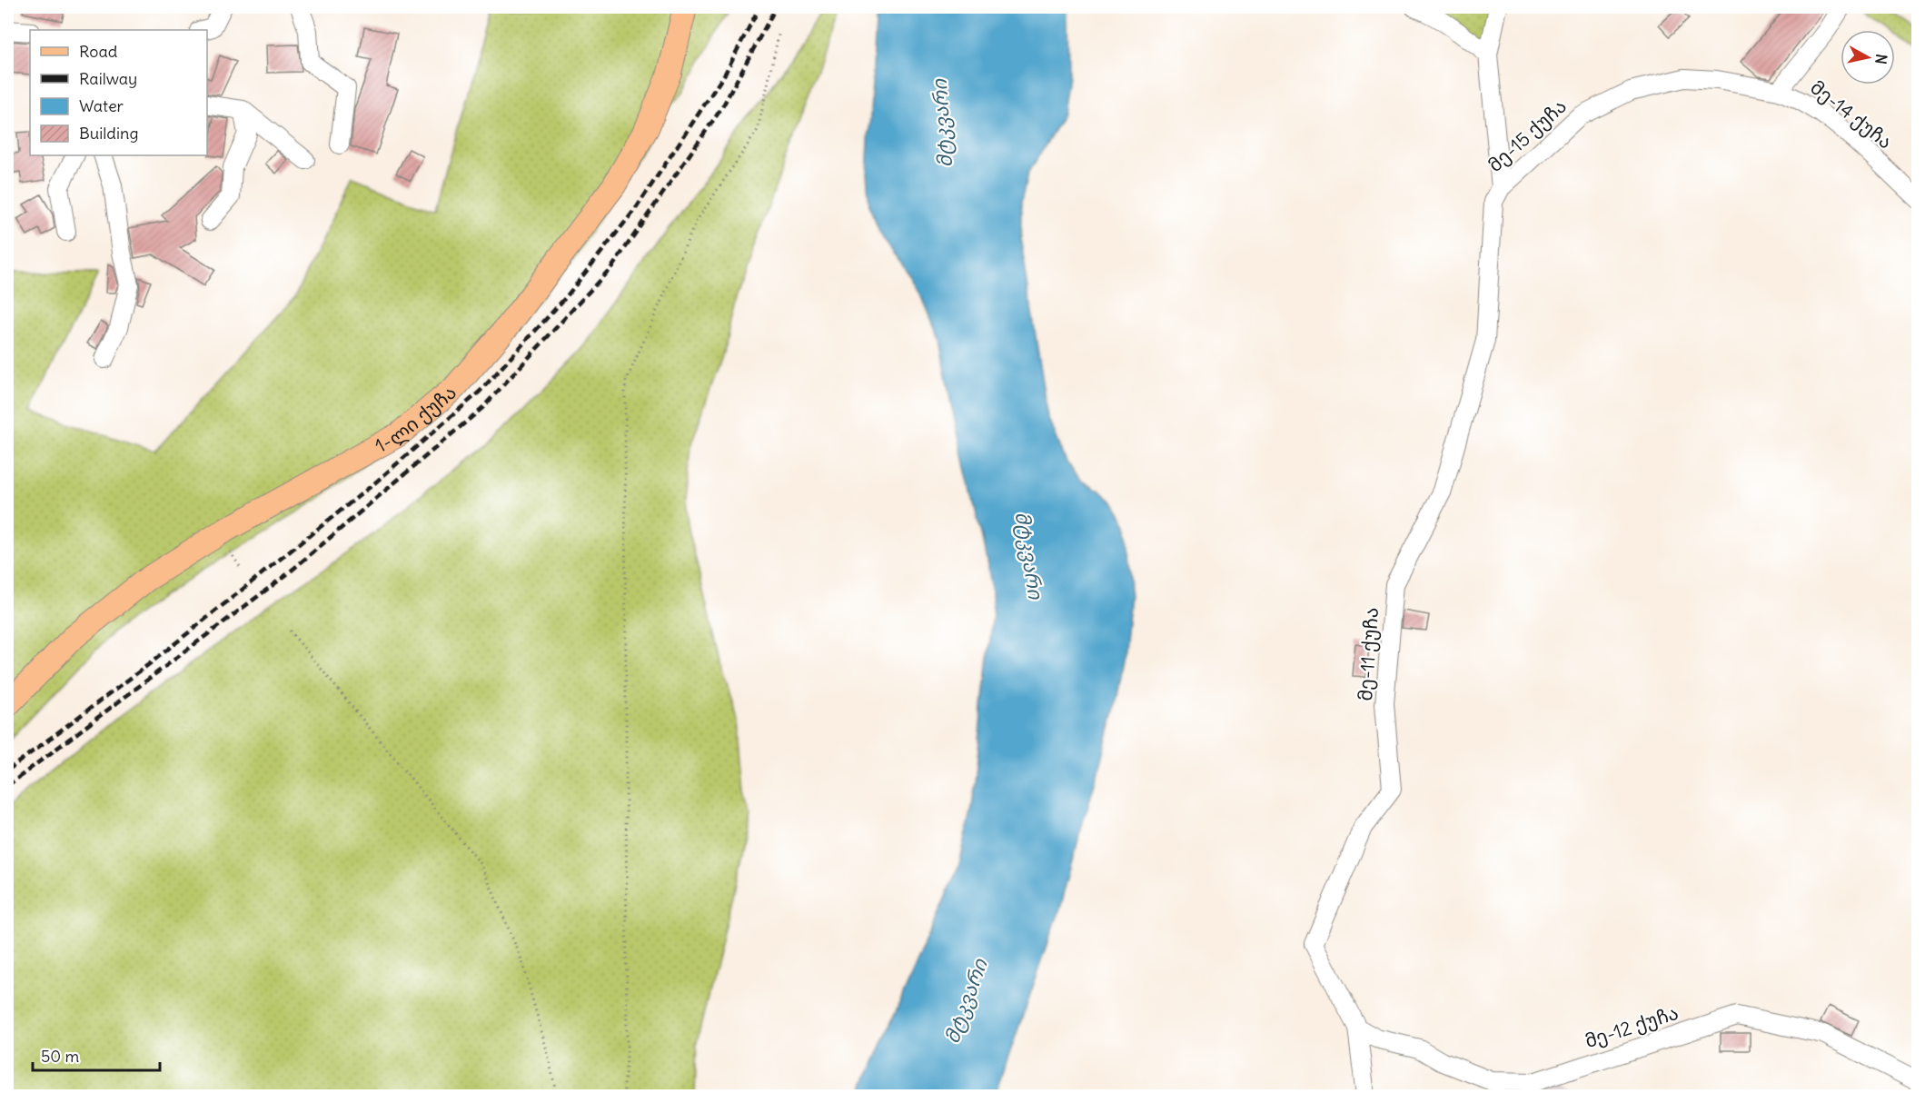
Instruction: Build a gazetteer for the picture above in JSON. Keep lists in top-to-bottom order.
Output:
{
  "streets": {
    "main road": ["1-ლი ქუჩა"],
    "street": [
      "მე-14 ქუჩა",
      "მე-15 ქუჩა",
      "მე-11 ქუჩა",
      "მე-12 ქუჩა"
    ]
  },
  "crossings": [
    ["მე-14 ქუჩა", "მე-15 ქუჩა"],
    ["მე-15 ქუჩა", "მე-11 ქუჩა"],
    ["მე-11 ქუჩა", "მე-12 ქუჩა"]
  ],
  "water": ["მტკვარი"],
  "legend": [
    "Road",
    "Railway",
    "Water",
    "Building"
  ],
  "scale_bar": "50 m",
  "north": "right"
}
